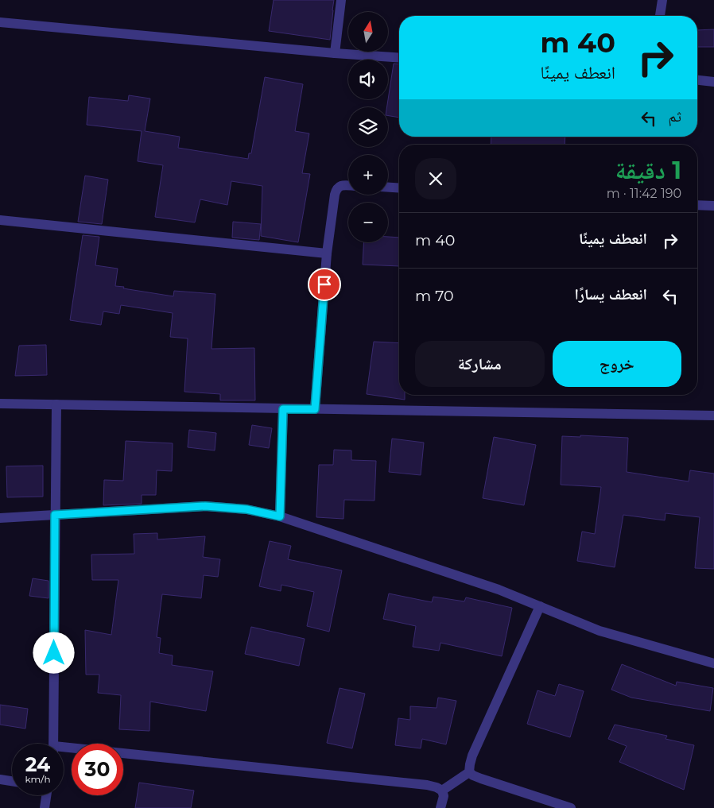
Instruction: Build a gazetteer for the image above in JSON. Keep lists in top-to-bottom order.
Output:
{
  "north": "top",
  "page": {
    "map_buttons": ["+", "−"],
    "turn": ["40 m", "انعطف يمينًا"],
    "then": "ثم",
    "heading": ["1 دقيقة", "190 m · 11:42"],
    "list": [
      {
        "name": "انعطف يمينًا",
        "value": "40 m"
      },
      {
        "name": "انعطف يسارًا",
        "value": "70 m"
      }
    ],
    "buttons": ["خروج", "مشاركة"],
    "speed": "24 km/h",
    "limit": "30"
  }
}
